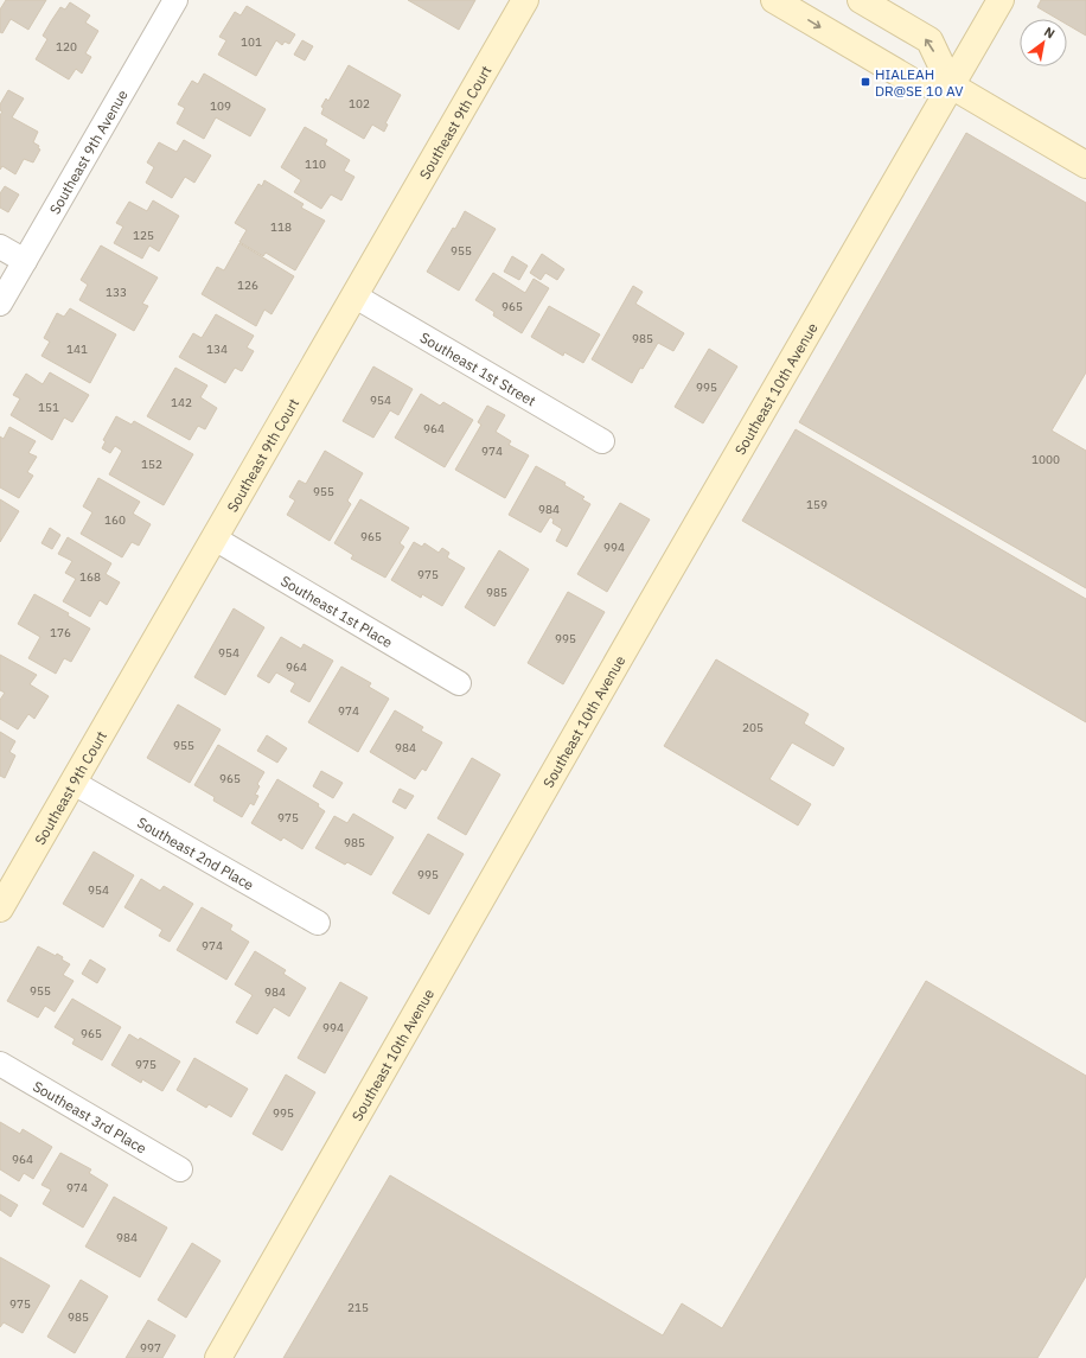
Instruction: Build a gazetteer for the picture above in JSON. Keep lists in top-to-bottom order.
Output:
{
  "streets": {
    "street": [
      "Southeast 9th Court",
      "Southeast 9th Avenue",
      "Southeast 1st Street",
      "Southeast 10th Avenue",
      "Southeast 1st Place",
      "Southeast 2nd Place",
      "Southeast 3rd Place"
    ]
  },
  "crossings": [
    ["Southeast 9th Court", "Southeast 1st Street"],
    ["Southeast 9th Court", "Southeast 1st Place"],
    ["Southeast 9th Court", "Southeast 2nd Place"]
  ],
  "places": {
    "transit": ["HIALEAH DR@SE 10 AV"]
  },
  "house_numbers": [
    "101",
    "120",
    "102",
    "109",
    "110",
    "118",
    "125",
    "955",
    "126",
    "133",
    "965",
    "985",
    "141",
    "134",
    "995",
    "954",
    "142",
    "151",
    "964",
    "974",
    "1000",
    "152",
    "955",
    "159",
    "984",
    "160",
    "965",
    "994",
    "975",
    "168",
    "985",
    "176",
    "995",
    "954",
    "964",
    "974",
    "205",
    "955",
    "984",
    "965",
    "975",
    "985",
    "995",
    "954",
    "974",
    "955",
    "984",
    "994",
    "965",
    "975",
    "995",
    "964",
    "974",
    "984",
    "975",
    "215",
    "985",
    "997"
  ],
  "north": "top right"
}
